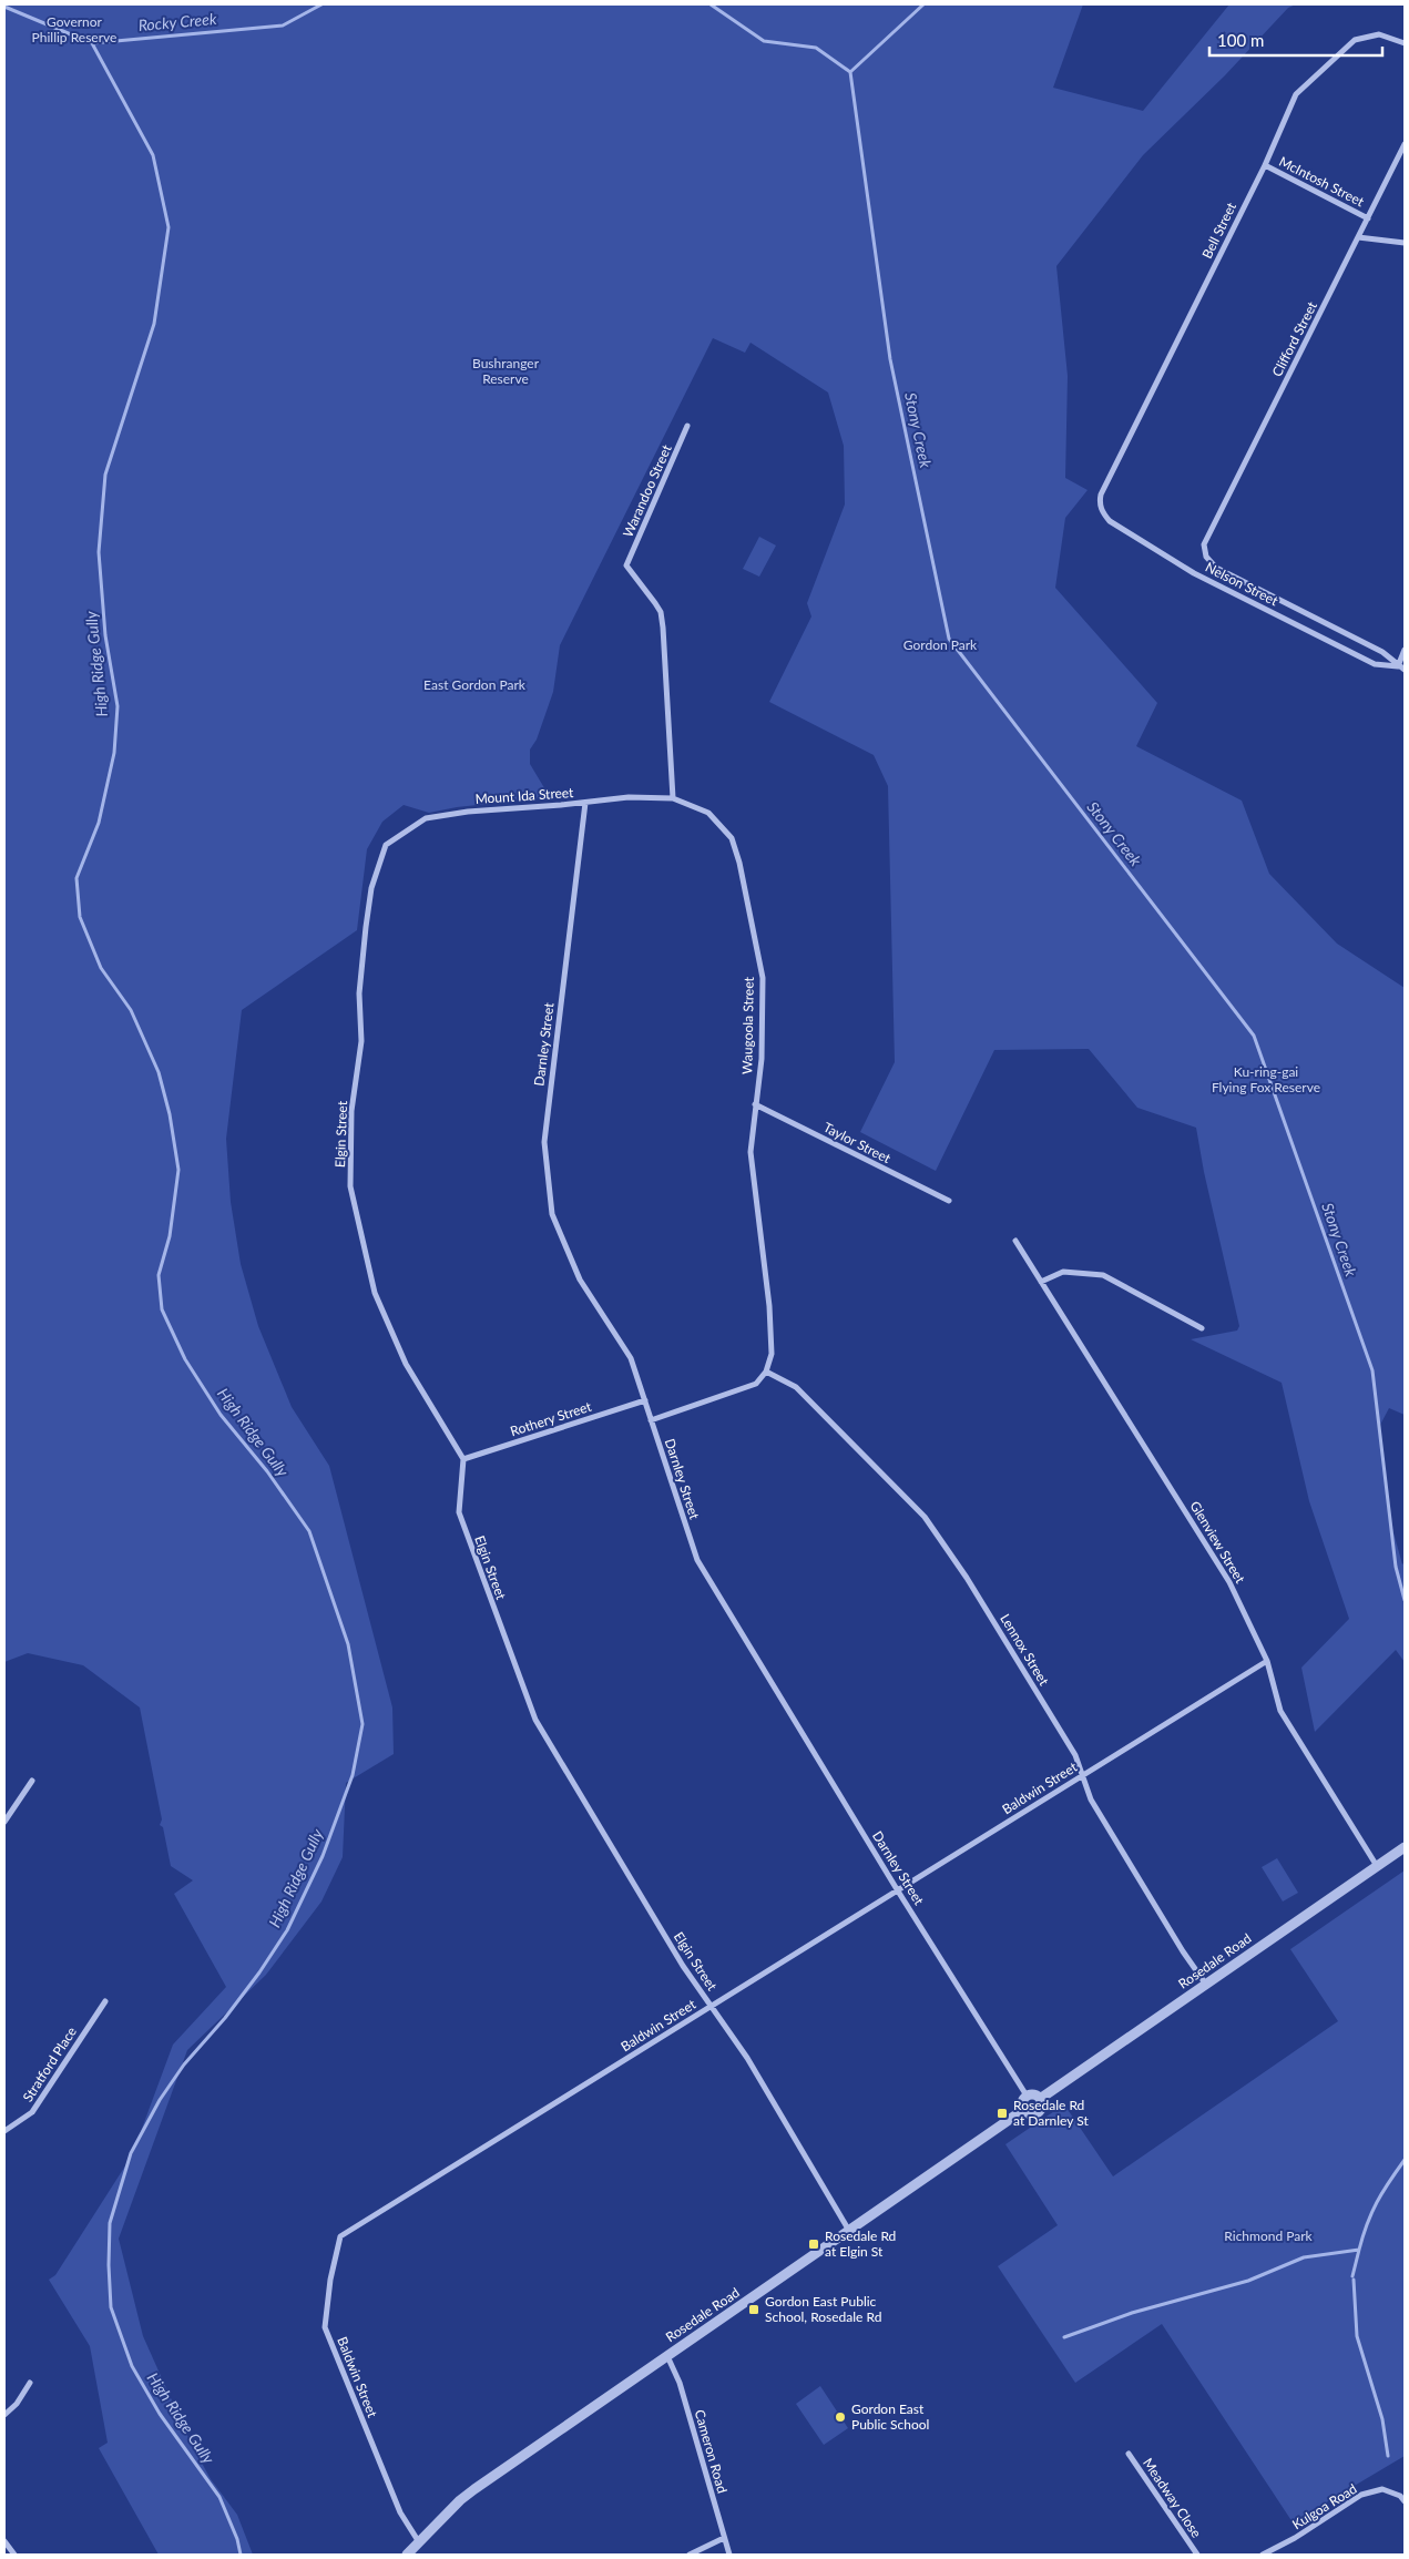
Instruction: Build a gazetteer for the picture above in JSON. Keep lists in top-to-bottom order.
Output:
{
  "streets": {
    "street": [
      "McIntosh Street",
      "Bell Street",
      "Clifford Street",
      "Warandoo Street",
      "Nelson Street",
      "Mount Ida Street",
      "Waugoola Street",
      "Darnley Street",
      "Elgin Street",
      "Taylor Street",
      "Rothery Street",
      "Glenview Street",
      "Lennox Street",
      "Baldwin Street",
      "Rosedale Road",
      "Stratford Place",
      "Cameron Road",
      "Meadway Close",
      "Kulgoa Road"
    ]
  },
  "crossings": [
    ["McIntosh Street", "Bell Street"],
    ["McIntosh Street", "Clifford Street"],
    ["Bell Street", "Nelson Street"],
    ["Clifford Street", "Nelson Street"],
    ["Warandoo Street", "Mount Ida Street"],
    ["Warandoo Street", "Waugoola Street"],
    ["Mount Ida Street", "Waugoola Street"],
    ["Mount Ida Street", "Darnley Street"],
    ["Mount Ida Street", "Elgin Street"],
    ["Waugoola Street", "Taylor Street"],
    ["Waugoola Street", "Lennox Street"],
    ["Darnley Street", "Rothery Street"],
    ["Darnley Street", "Baldwin Street"],
    ["Darnley Street", "Rosedale Road"],
    ["Elgin Street", "Rothery Street"],
    ["Elgin Street", "Baldwin Street"],
    ["Elgin Street", "Rosedale Road"],
    ["Glenview Street", "Baldwin Street"],
    ["Glenview Street", "Rosedale Road"],
    ["Lennox Street", "Baldwin Street"],
    ["Lennox Street", "Rosedale Road"],
    ["Baldwin Street", "Rosedale Road"],
    ["Rosedale Road", "Cameron Road"]
  ],
  "water": ["Rocky Creek", "Stony Creek", "High Ridge Gully"],
  "parks": [
    "Governor Phillip Reserve",
    "Bushranger Reserve",
    "Gordon Park",
    "East Gordon Park",
    "Ku-ring-gai Flying Fox Reserve",
    "Richmond Park"
  ],
  "places": {
    "transit": ["Rosedale Rd at Darnley St", "Rosedale Rd at Elgin St", "Gordon East Public School, Rosedale Rd"],
    "other": ["Gordon East Public School"]
  },
  "scale_bar": "100 m"
}
